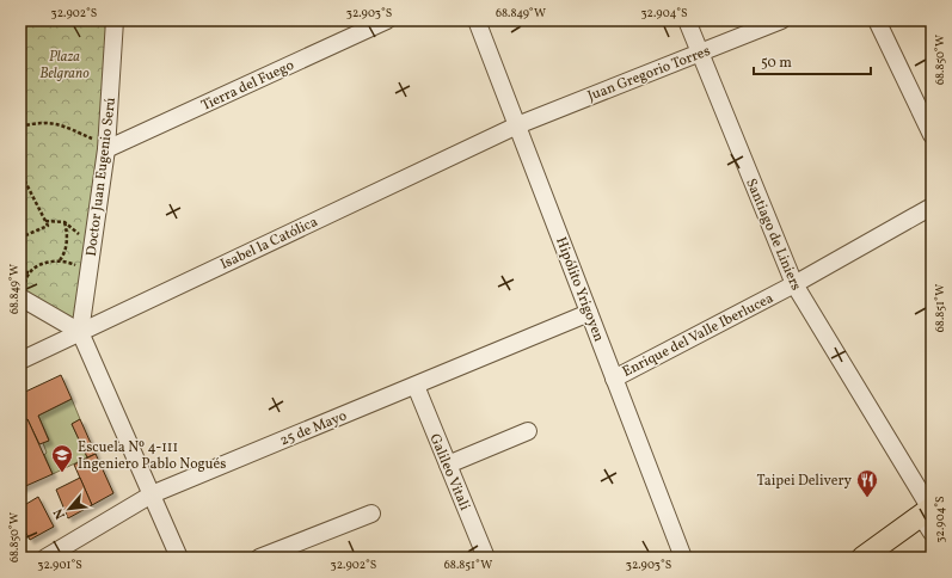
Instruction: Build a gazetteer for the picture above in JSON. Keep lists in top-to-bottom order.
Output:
{
  "streets": {
    "street": [
      "Juan Gregorio Torres",
      "Tierra del Fuego",
      "Doctor Juan Eugenio Serú",
      "Santiago de Liniers",
      "Isabel la Católica",
      "Hipólito Yrigoyen",
      "Enrique del Valle Iberlucea",
      "25 de Mayo",
      "Galileo Vitali"
    ]
  },
  "crossings": [
    ["Juan Gregorio Torres", "Santiago de Liniers"],
    ["Juan Gregorio Torres", "Isabel la Católica"],
    ["Juan Gregorio Torres", "Hipólito Yrigoyen"],
    ["Tierra del Fuego", "Doctor Juan Eugenio Serú"],
    ["Doctor Juan Eugenio Serú", "Isabel la Católica"],
    ["Santiago de Liniers", "Enrique del Valle Iberlucea"],
    ["Isabel la Católica", "Hipólito Yrigoyen"],
    ["Hipólito Yrigoyen", "Enrique del Valle Iberlucea"],
    ["Hipólito Yrigoyen", "25 de Mayo"],
    ["25 de Mayo", "Galileo Vitali"]
  ],
  "parks": ["Plaza Belgrano"],
  "places": {
    "school or university": ["Escuela Nº 4-111 Ingeniero Pablo Nogués"],
    "restaurant": ["Taipei Delivery"]
  },
  "scale_bar": "50 m",
  "north": "bottom left",
  "coordinates": [
    "32.902°S",
    "32.903°S",
    "68.849°W",
    "32.904°S",
    "68.850°W",
    "68.851°W",
    "32.901°S"
  ]
}
